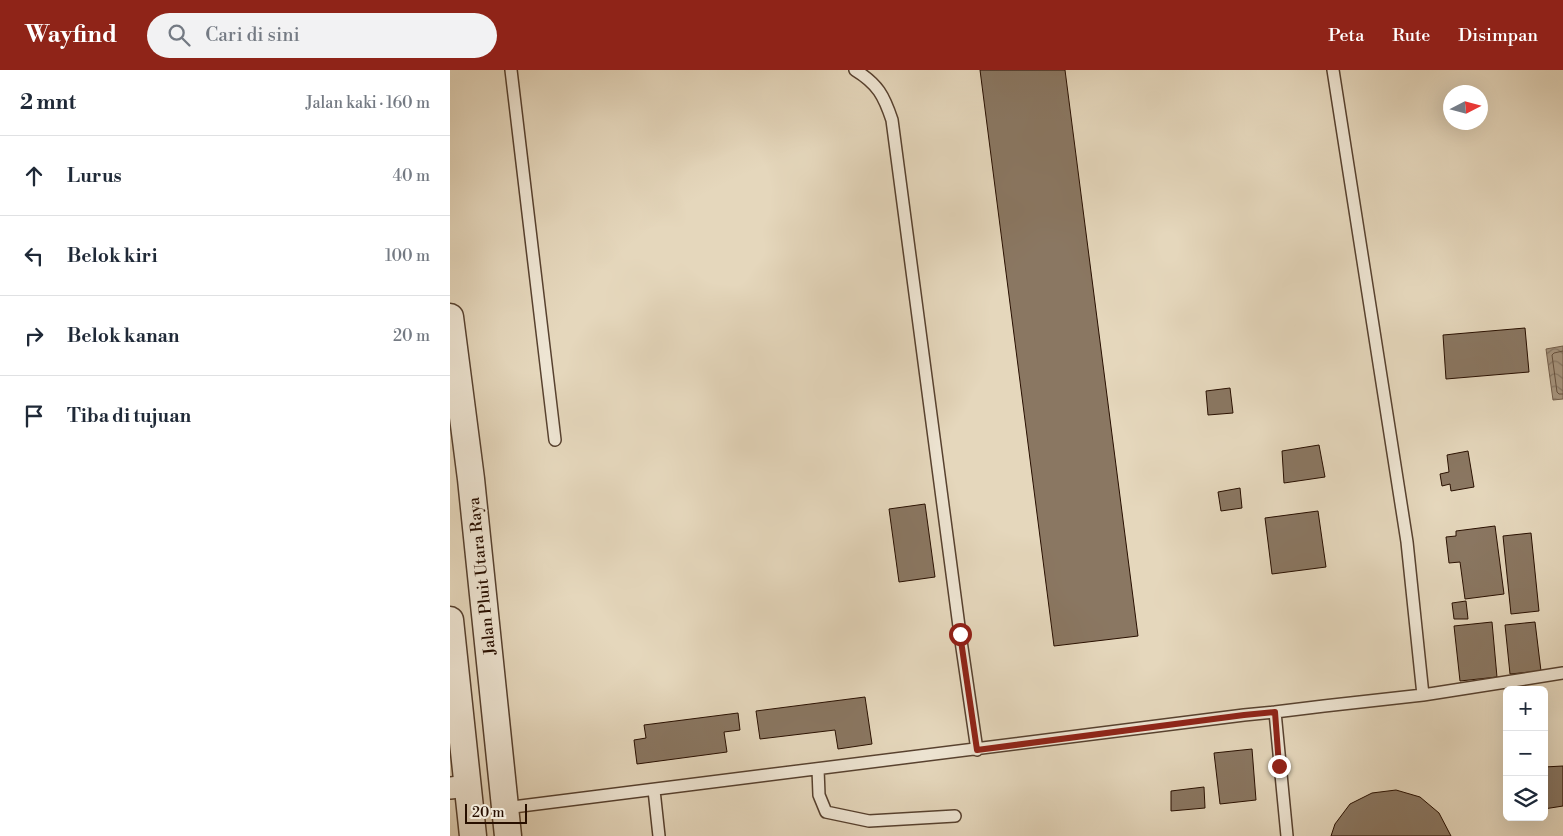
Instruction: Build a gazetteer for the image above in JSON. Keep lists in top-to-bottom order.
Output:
{
  "streets": {
    "street": ["Jalan Pluit Utara Raya"]
  },
  "scale_bar": "20 m",
  "north": "right",
  "page": {
    "header": "Wayfind",
    "search": "Cari di sini",
    "nav": ["Peta", "Rute", "Disimpan"],
    "heading": ["2 mnt", "Jalan kaki · 160 m"],
    "list": [
      ["Lurus", "40 m"],
      ["Belok kiri", "100 m"],
      ["Belok kanan", "20 m"],
      "Tiba di tujuan"
    ],
    "map_buttons": ["+", "−"],
    "scale": "20 m"
  }
}
